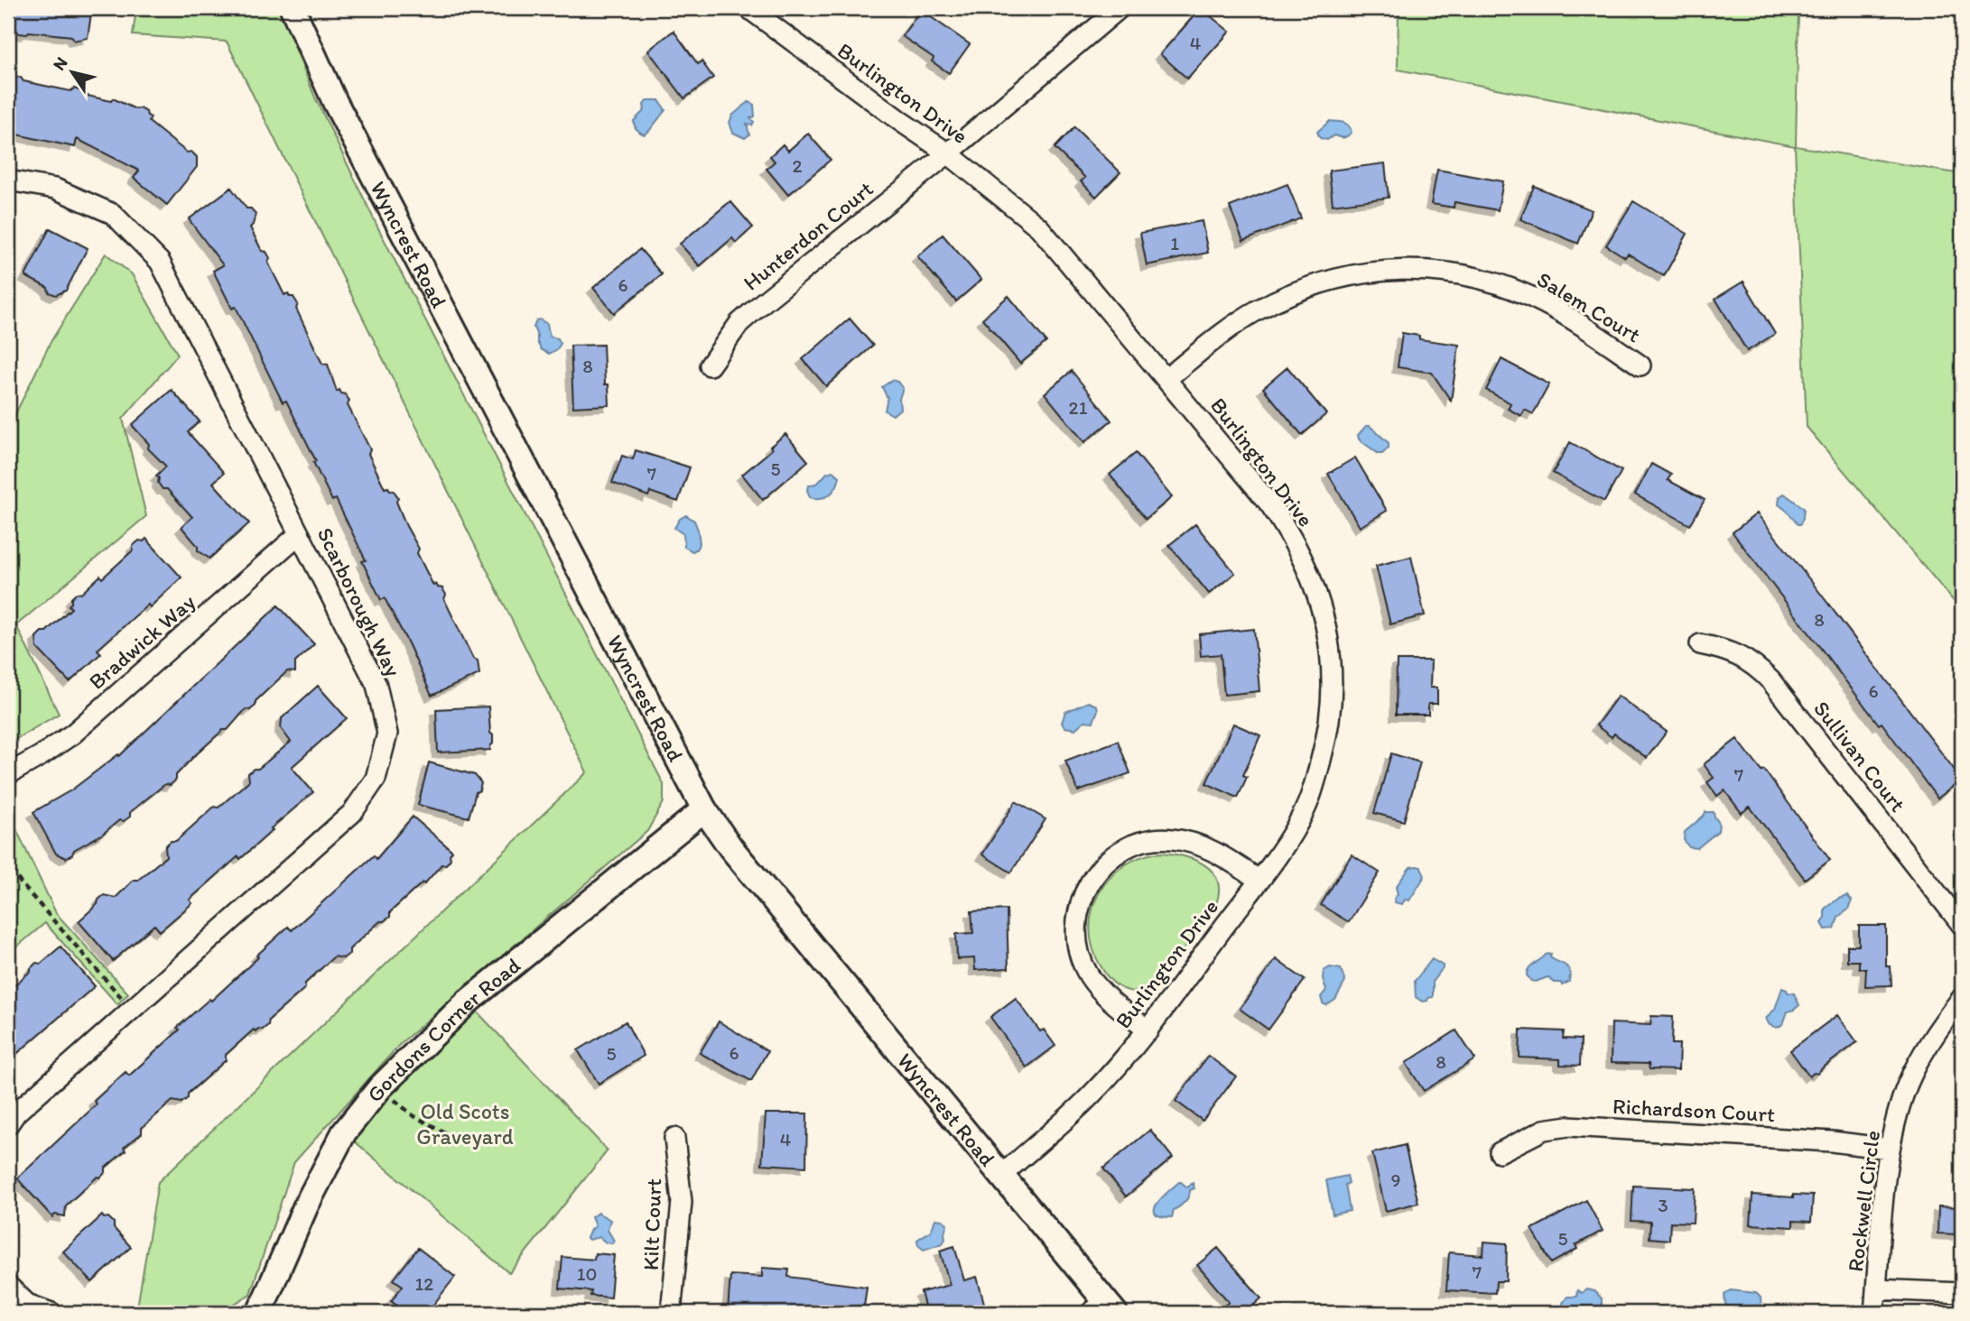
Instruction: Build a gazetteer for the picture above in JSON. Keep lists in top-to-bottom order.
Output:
{
  "streets": {
    "street": [
      "Burlington Drive",
      "Hunterdon Court",
      "Wyncrest Road",
      "Salem Court",
      "Scarborough Way",
      "Bradwick Way",
      "Sullivan Court",
      "Gordons Corner Road",
      "Richardson Court",
      "Rockwell Circle",
      "Kilt Court"
    ]
  },
  "crossings": [
    ["Burlington Drive", "Hunterdon Court"],
    ["Burlington Drive", "Wyncrest Road"],
    ["Burlington Drive", "Salem Court"],
    ["Wyncrest Road", "Gordons Corner Road"],
    ["Scarborough Way", "Bradwick Way"],
    ["Richardson Court", "Rockwell Circle"]
  ],
  "parks": ["Old Scots Graveyard"],
  "house_numbers": [
    "4",
    "2",
    "1",
    "6",
    "8",
    "21",
    "5",
    "7",
    "8",
    "6",
    "7",
    "6",
    "5",
    "8",
    "4",
    "9",
    "3",
    "5",
    "7",
    "10",
    "12"
  ],
  "north": "top left"
}
